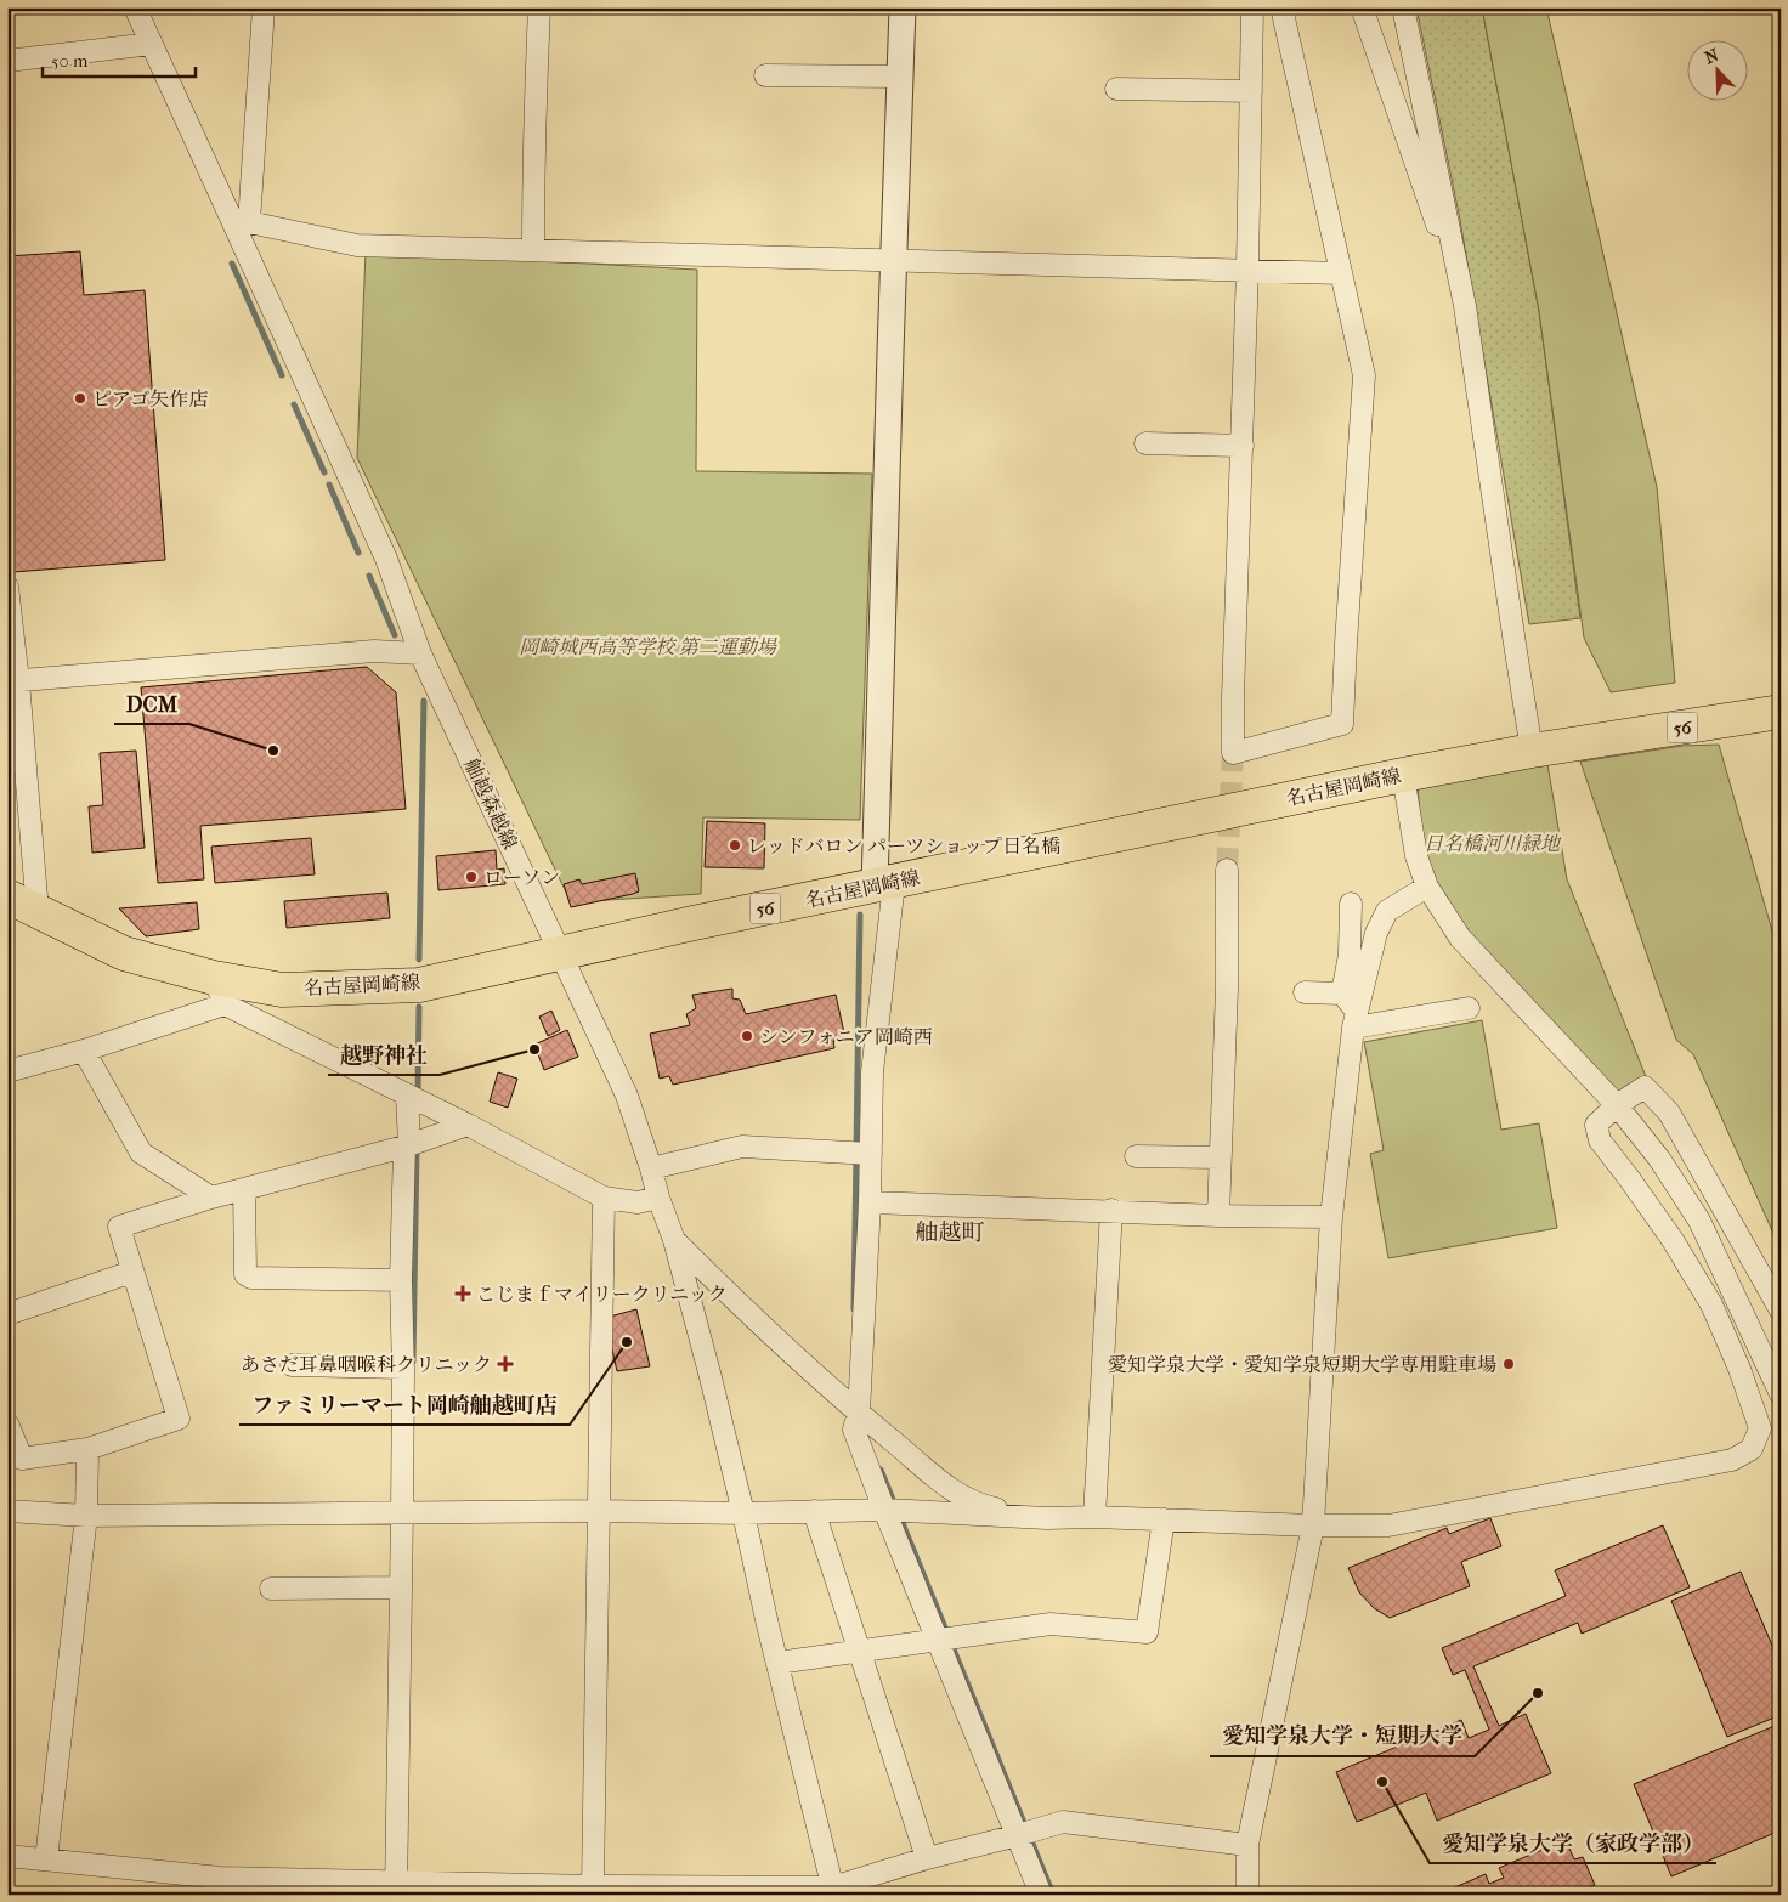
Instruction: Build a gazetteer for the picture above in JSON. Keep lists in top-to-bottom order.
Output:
{
  "streets": {
    "main road": ["56", "名古屋岡崎線"],
    "street": ["舳越森越線"]
  },
  "crossings": [
    ["名古屋岡崎線", "舳越森越線"]
  ],
  "districts": ["舳越町"],
  "parks": ["岡崎城西高等学校 第二運動場", "日名橋河川緑地"],
  "places": {
    "other": [
      "ピアゴ矢作店",
      "DCM",
      "レッドバロン パーツショップ日名橋",
      "ローソン",
      "シンフォニア岡崎西",
      "越野神社",
      "ファミリーマート岡崎舳越町店",
      "愛知学泉大学・愛知学泉短期大学専用駐車場",
      "愛知学泉大学・短期大学",
      "愛知学泉大学（家政学部）"
    ],
    "health": ["こじまｆマイリークリニック", "あさだ耳鼻咽喉科クリニック"]
  },
  "scale_bar": "50 m",
  "north": "top left"
}
